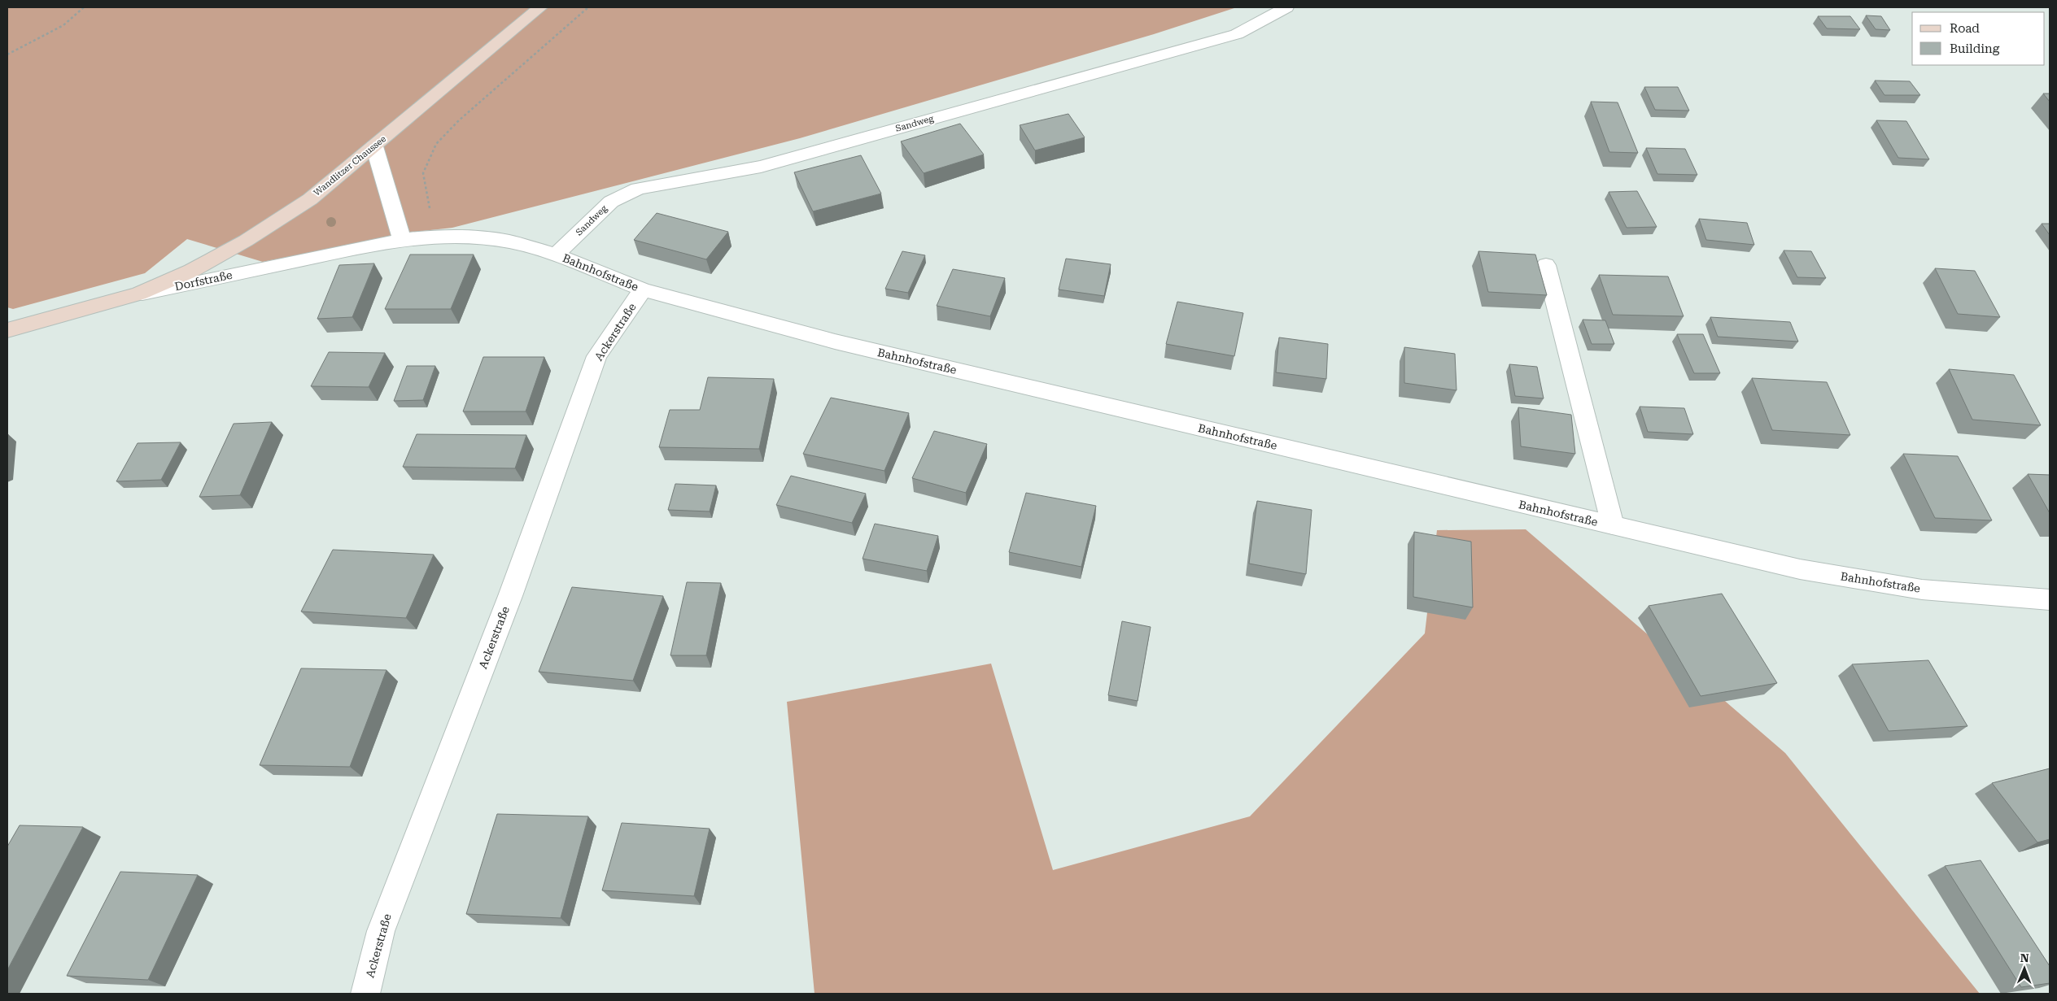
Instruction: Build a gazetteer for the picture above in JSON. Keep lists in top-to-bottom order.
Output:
{
  "streets": {
    "street": [
      "Sandweg",
      "Wandlitzer Chaussee",
      "Bahnhofstraße",
      "Dorfstraße",
      "Ackerstraße"
    ]
  },
  "crossings": [
    ["Sandweg", "Bahnhofstraße"],
    ["Wandlitzer Chaussee", "Dorfstraße"],
    ["Bahnhofstraße", "Dorfstraße"],
    ["Bahnhofstraße", "Ackerstraße"]
  ],
  "legend": ["Road", "Building"],
  "north": "top"
}
